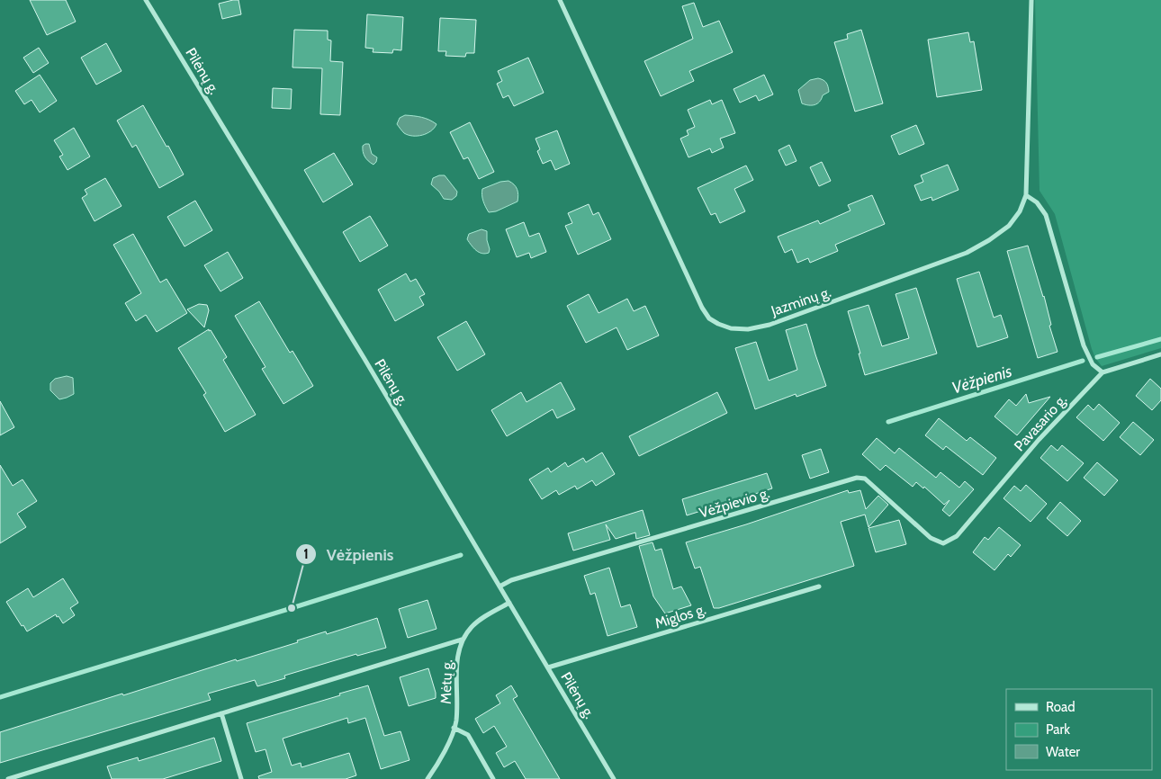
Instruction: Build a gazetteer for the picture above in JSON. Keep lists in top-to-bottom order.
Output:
{
  "streets": {
    "street": [
      "Pilėnų g.",
      "Jazminų g.",
      "Pavasario g.",
      "Vėžpievio g.",
      "Miglos g.",
      "Mėtų g."
    ]
  },
  "crossings": [
    ["Pilėnų g.", "Vėžpievio g."],
    ["Pilėnų g.", "Miglos g."],
    ["Pilėnų g.", "Mėtų g."],
    ["Pavasario g.", "Vėžpievio g."]
  ],
  "water": ["Vėžpienis"],
  "places": ["Vėžpienis"],
  "legend": ["Road", "Park", "Water"]
}
